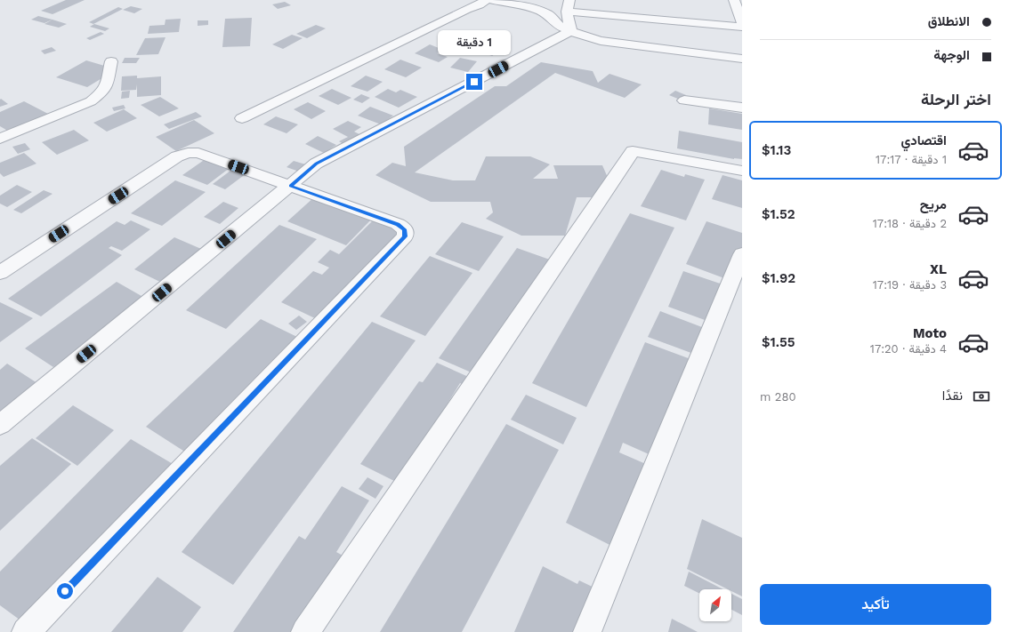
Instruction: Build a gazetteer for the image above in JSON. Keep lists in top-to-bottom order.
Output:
{
  "north": "top right",
  "page": {
    "banner": ["الانطلاق", "الوجهة"],
    "bubble": "1 دقيقة",
    "heading": "اختر الرحلة",
    "list": [
      {
        "name": "اقتصادي",
        "note": "1 دقيقة · 17:17",
        "value": "$1.13"
      },
      {
        "name": "مريح",
        "note": "2 دقيقة · 17:18",
        "value": "$1.52"
      },
      {
        "name": "XL",
        "note": "3 دقيقة · 17:19",
        "value": "$1.92"
      },
      {
        "name": "Moto",
        "note": "4 دقيقة · 17:20",
        "value": "$1.55"
      }
    ],
    "pay": ["نقدًا", "280 m"],
    "buttons": "تأكيد"
  }
}
